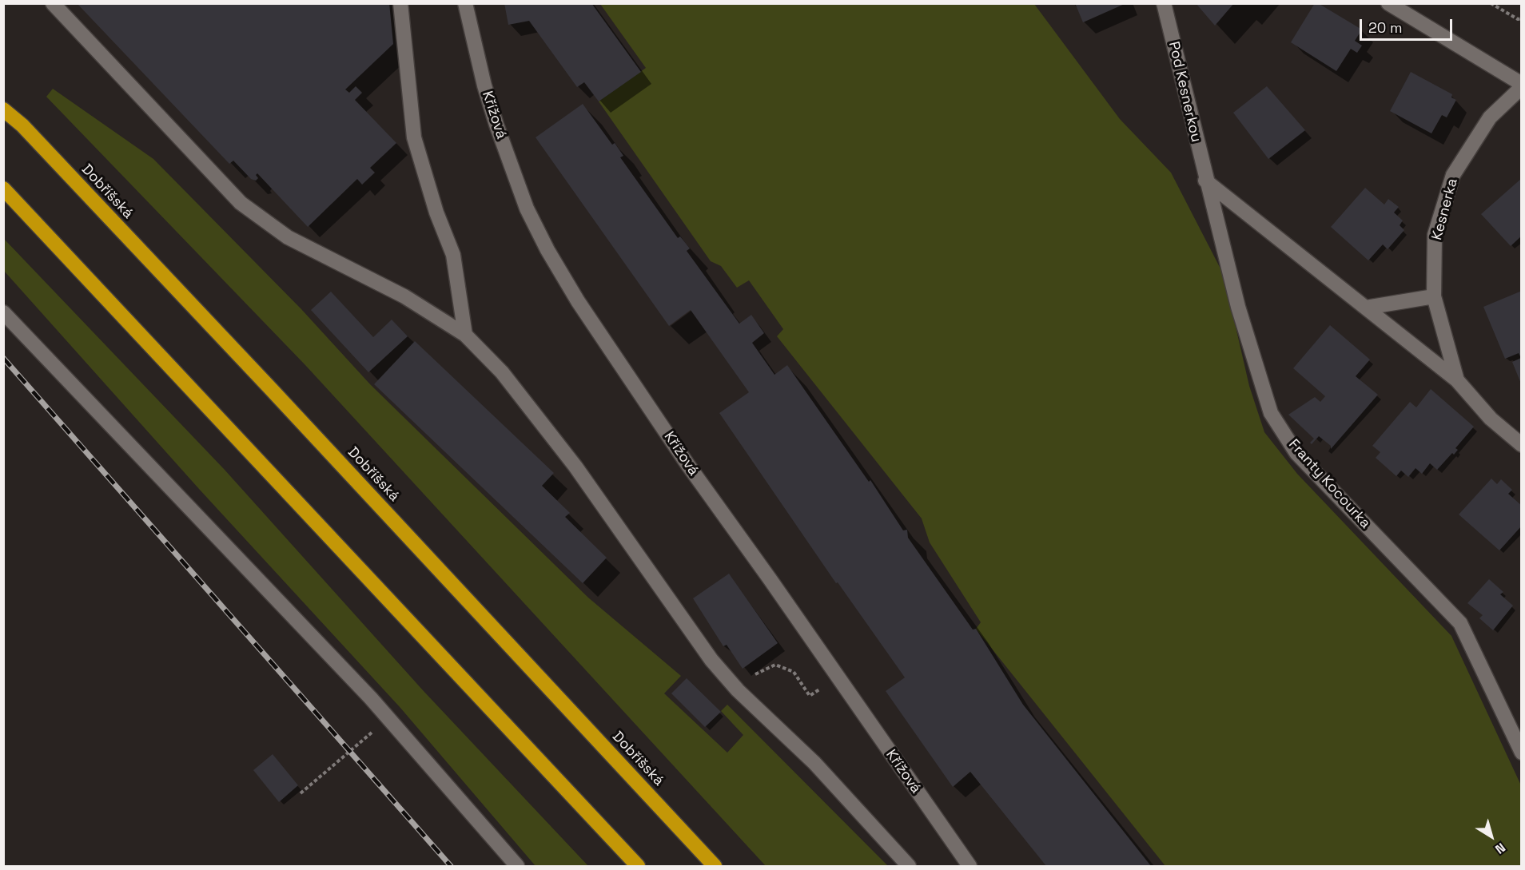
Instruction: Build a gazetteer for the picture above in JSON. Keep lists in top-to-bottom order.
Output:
{
  "streets": {
    "highway": ["Dobříšská"],
    "street": [
      "Pod Kesnerkou",
      "Křížová",
      "Kesnerka",
      "Franty Kocourka"
    ]
  },
  "crossings": [
    ["Pod Kesnerkou", "Franty Kocourka"]
  ],
  "scale_bar": "20 m",
  "north": "bottom right"
}
